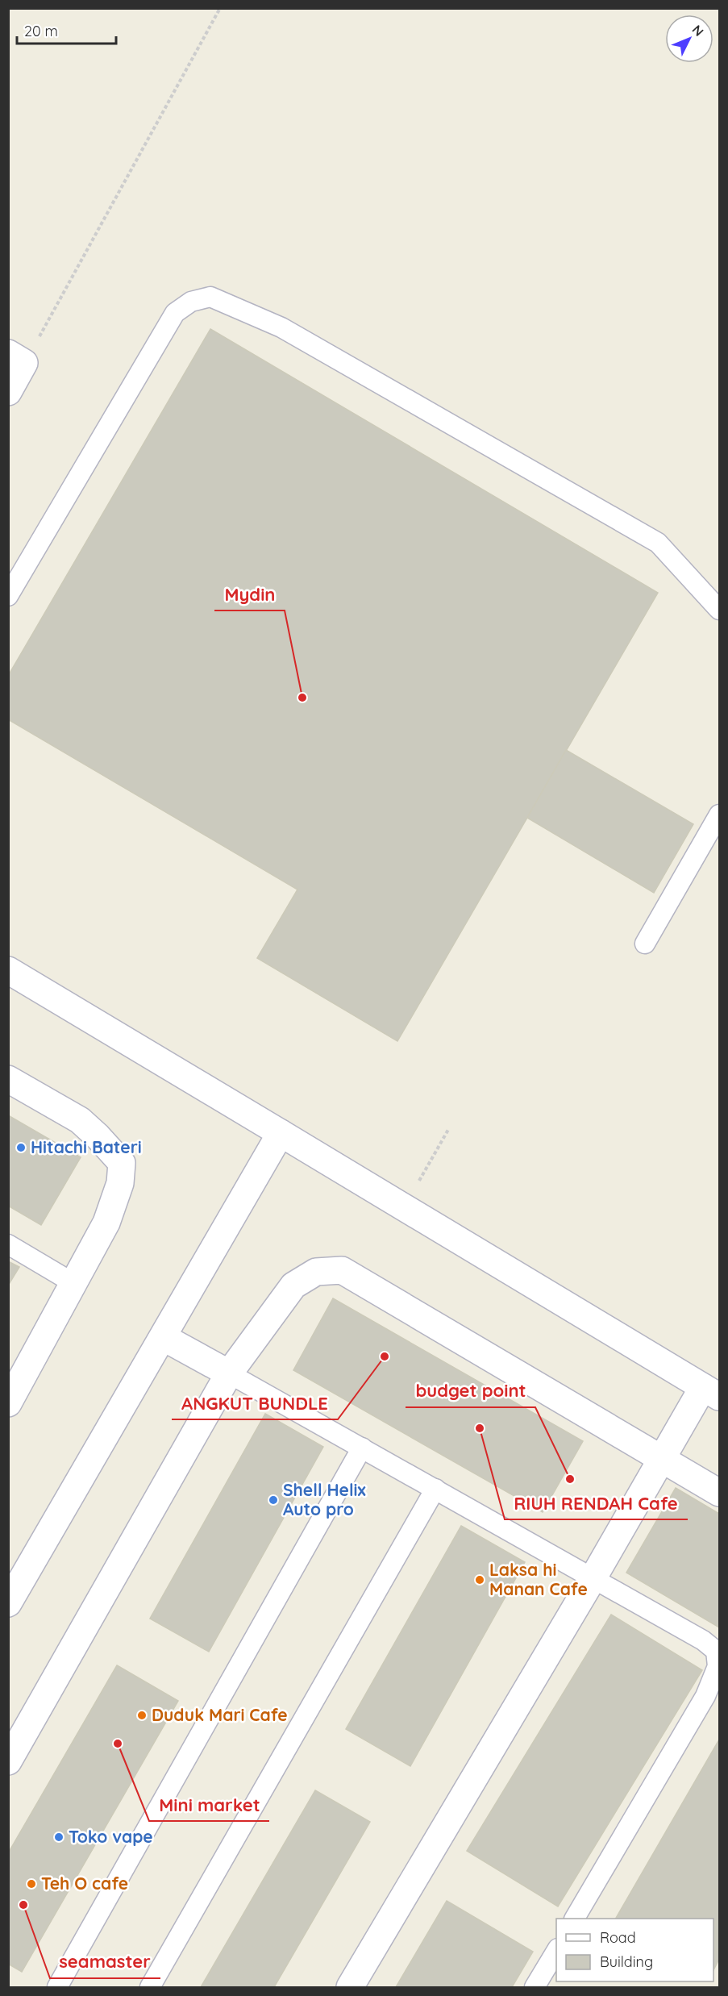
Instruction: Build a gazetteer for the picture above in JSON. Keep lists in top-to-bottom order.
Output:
{
  "places": [
    "Mydin",
    "Hitachi Bateri",
    "ANGKUT BUNDLE",
    "RIUH RENDAH Cafe",
    "budget point",
    "Shell Helix Auto pro",
    "Laksa hi Manan Cafe",
    "Duduk Mari Cafe",
    "Mini market",
    "Toko vape",
    "Teh O cafe",
    "seamaster"
  ],
  "legend": ["Road", "Building"],
  "scale_bar": "20 m",
  "north": "top right"
}
